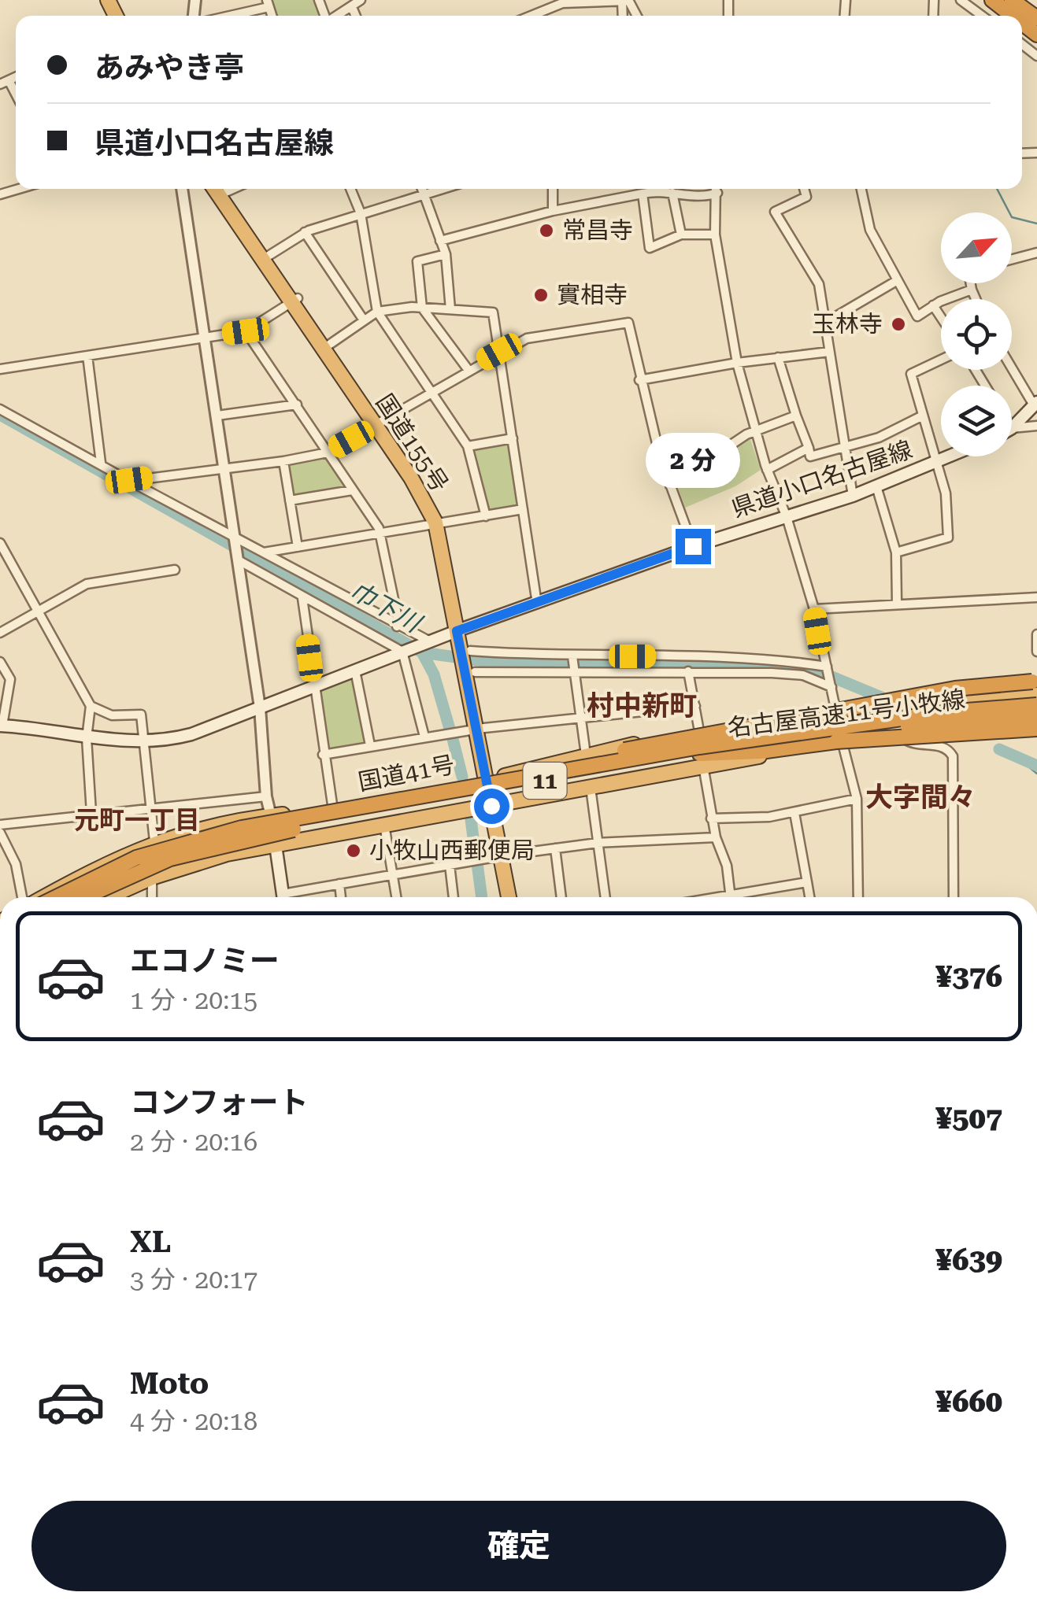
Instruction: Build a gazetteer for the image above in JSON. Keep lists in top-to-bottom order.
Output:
{
  "streets": {
    "highway": [
      "国道155号",
      "名古屋高速11号小牧線",
      "国道41号",
      "11"
    ],
    "main road": ["県道小口名古屋線"]
  },
  "crossings": [
    ["国道155号", "県道小口名古屋線"],
    ["国道155号", "国道41号"],
    ["名古屋高速11号小牧線", "国道41号"]
  ],
  "districts": ["村中新町", "大字間々", "元町一丁目"],
  "water": ["巾下川"],
  "places": [
    "常昌寺",
    "實相寺",
    "玉林寺",
    "小牧山西郵便局"
  ],
  "north": "top right",
  "page": {
    "banner": ["あみやき亭", "県道小口名古屋線"],
    "bubble": "2 分",
    "list": [
      {
        "name": "エコノミー",
        "note": "1 分 · 20:15",
        "value": "¥376"
      },
      {
        "name": "コンフォート",
        "note": "2 分 · 20:16",
        "value": "¥507"
      },
      {
        "name": "XL",
        "note": "3 分 · 20:17",
        "value": "¥639"
      },
      {
        "name": "Moto",
        "note": "4 分 · 20:18",
        "value": "¥660"
      }
    ],
    "buttons": "確定"
  }
}
